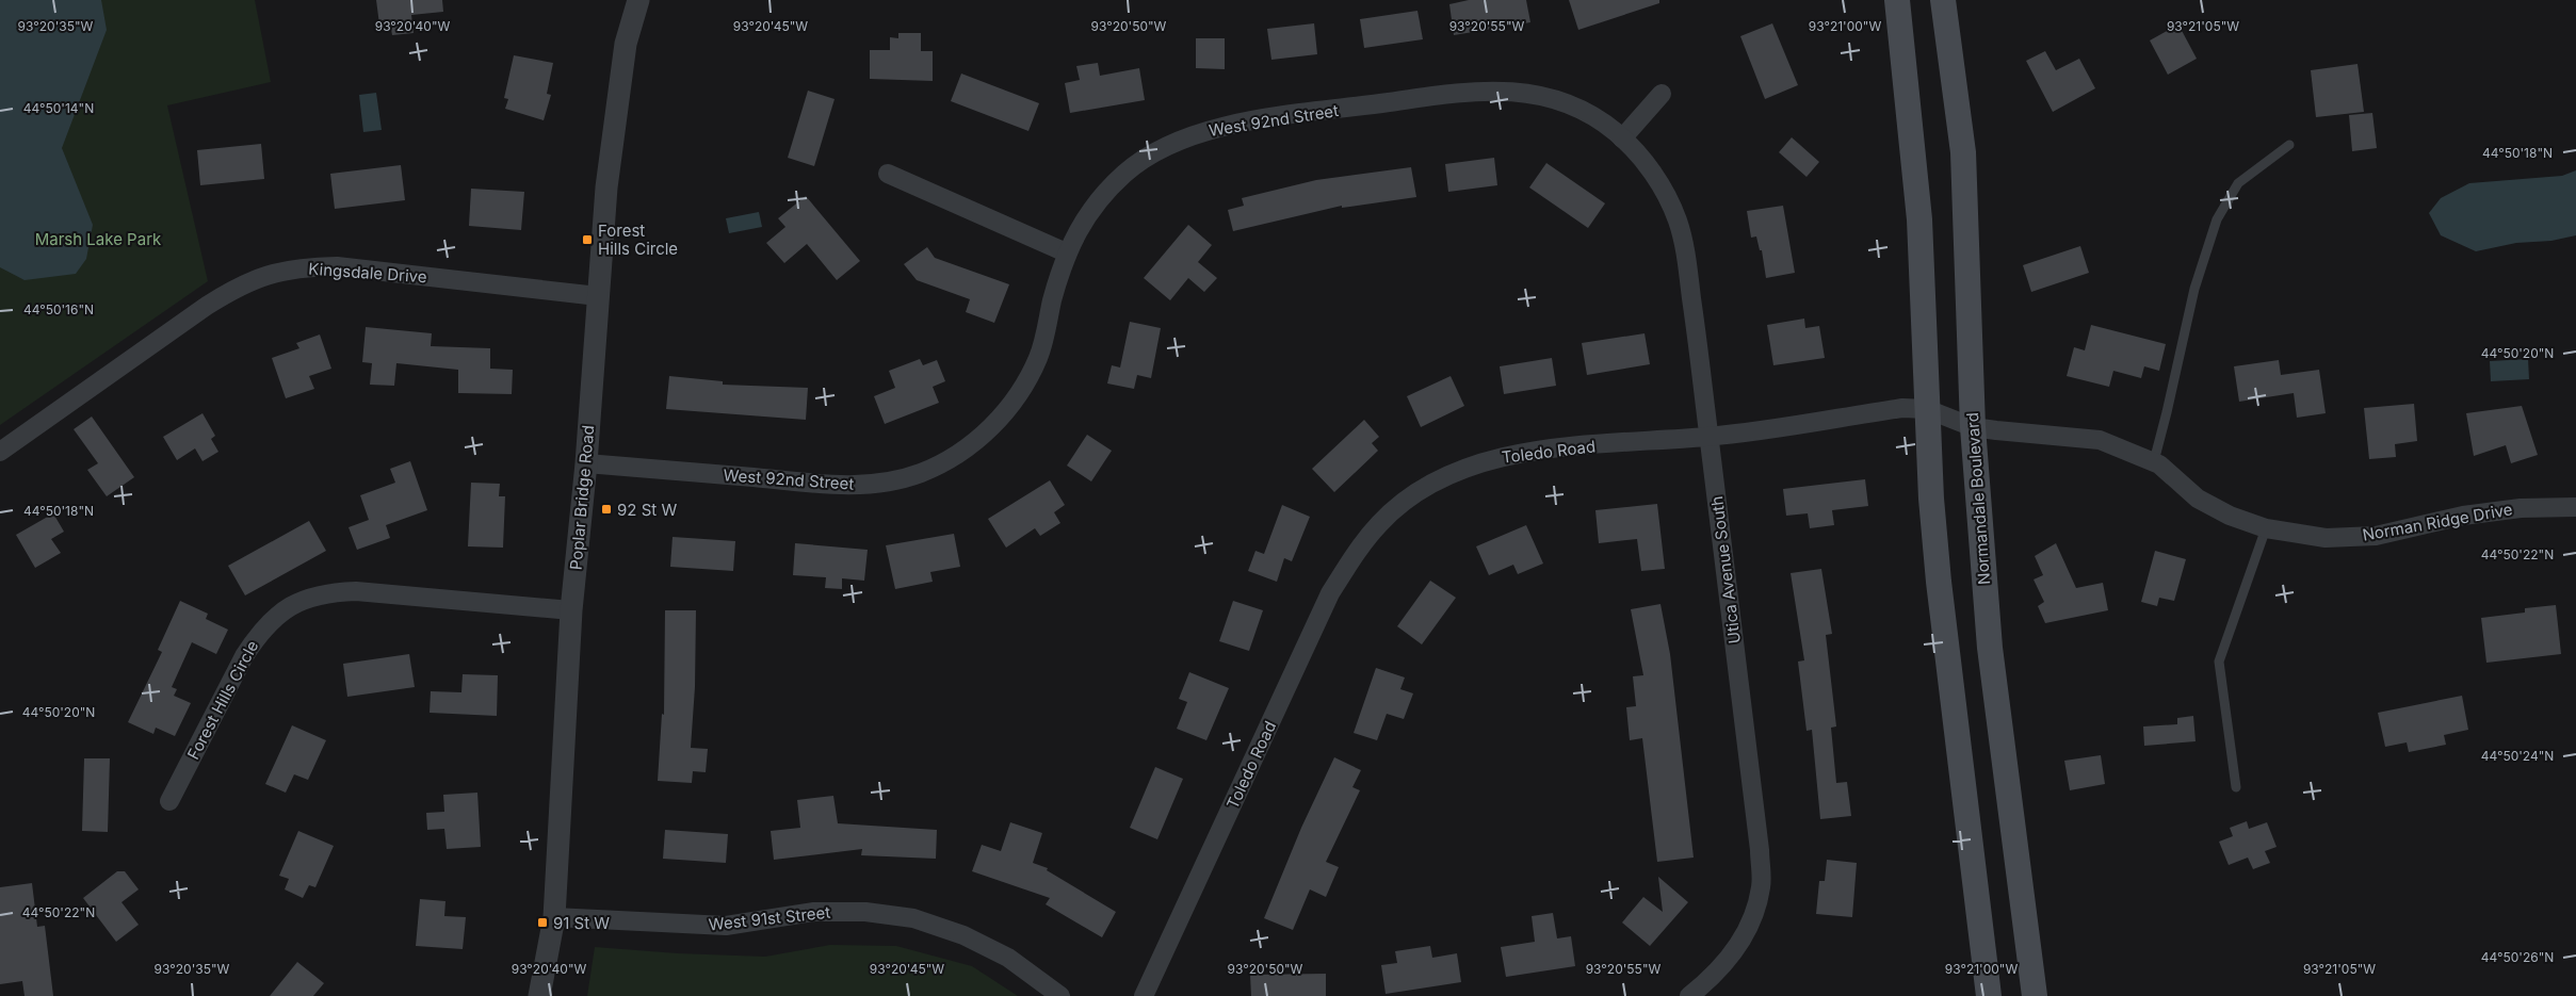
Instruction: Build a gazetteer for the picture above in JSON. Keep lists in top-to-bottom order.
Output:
{
  "streets": {
    "main road": ["Normandale Boulevard"],
    "street": [
      "West 92nd Street",
      "Kingsdale Drive",
      "Toledo Road",
      "Poplar Bridge Road",
      "Norman Ridge Drive",
      "Utica Avenue South",
      "Forest Hills Circle",
      "West 91st Street"
    ]
  },
  "crossings": [
    ["West 92nd Street", "Poplar Bridge Road"],
    ["West 92nd Street", "Utica Avenue South"],
    ["Kingsdale Drive", "Poplar Bridge Road"],
    ["Toledo Road", "Normandale Boulevard"],
    ["Toledo Road", "Norman Ridge Drive"],
    ["Toledo Road", "Utica Avenue South"],
    ["Poplar Bridge Road", "Forest Hills Circle"],
    ["Poplar Bridge Road", "West 91st Street"],
    ["Normandale Boulevard", "Norman Ridge Drive"]
  ],
  "parks": ["Marsh Lake Park"],
  "places": {
    "transit": ["Forest Hills Circle", "92 St W", "91 St W"]
  },
  "coordinates": [
    "93°20'35\"W",
    "93°20'40\"W",
    "93°20'45\"W",
    "93°20'50\"W",
    "93°20'55\"W",
    "93°21'00\"W",
    "93°21'05\"W",
    "44°50'14\"N",
    "44°50'18\"N",
    "44°50'16\"N",
    "44°50'20\"N",
    "44°50'22\"N",
    "44°50'24\"N",
    "44°50'26\"N"
  ]
}
